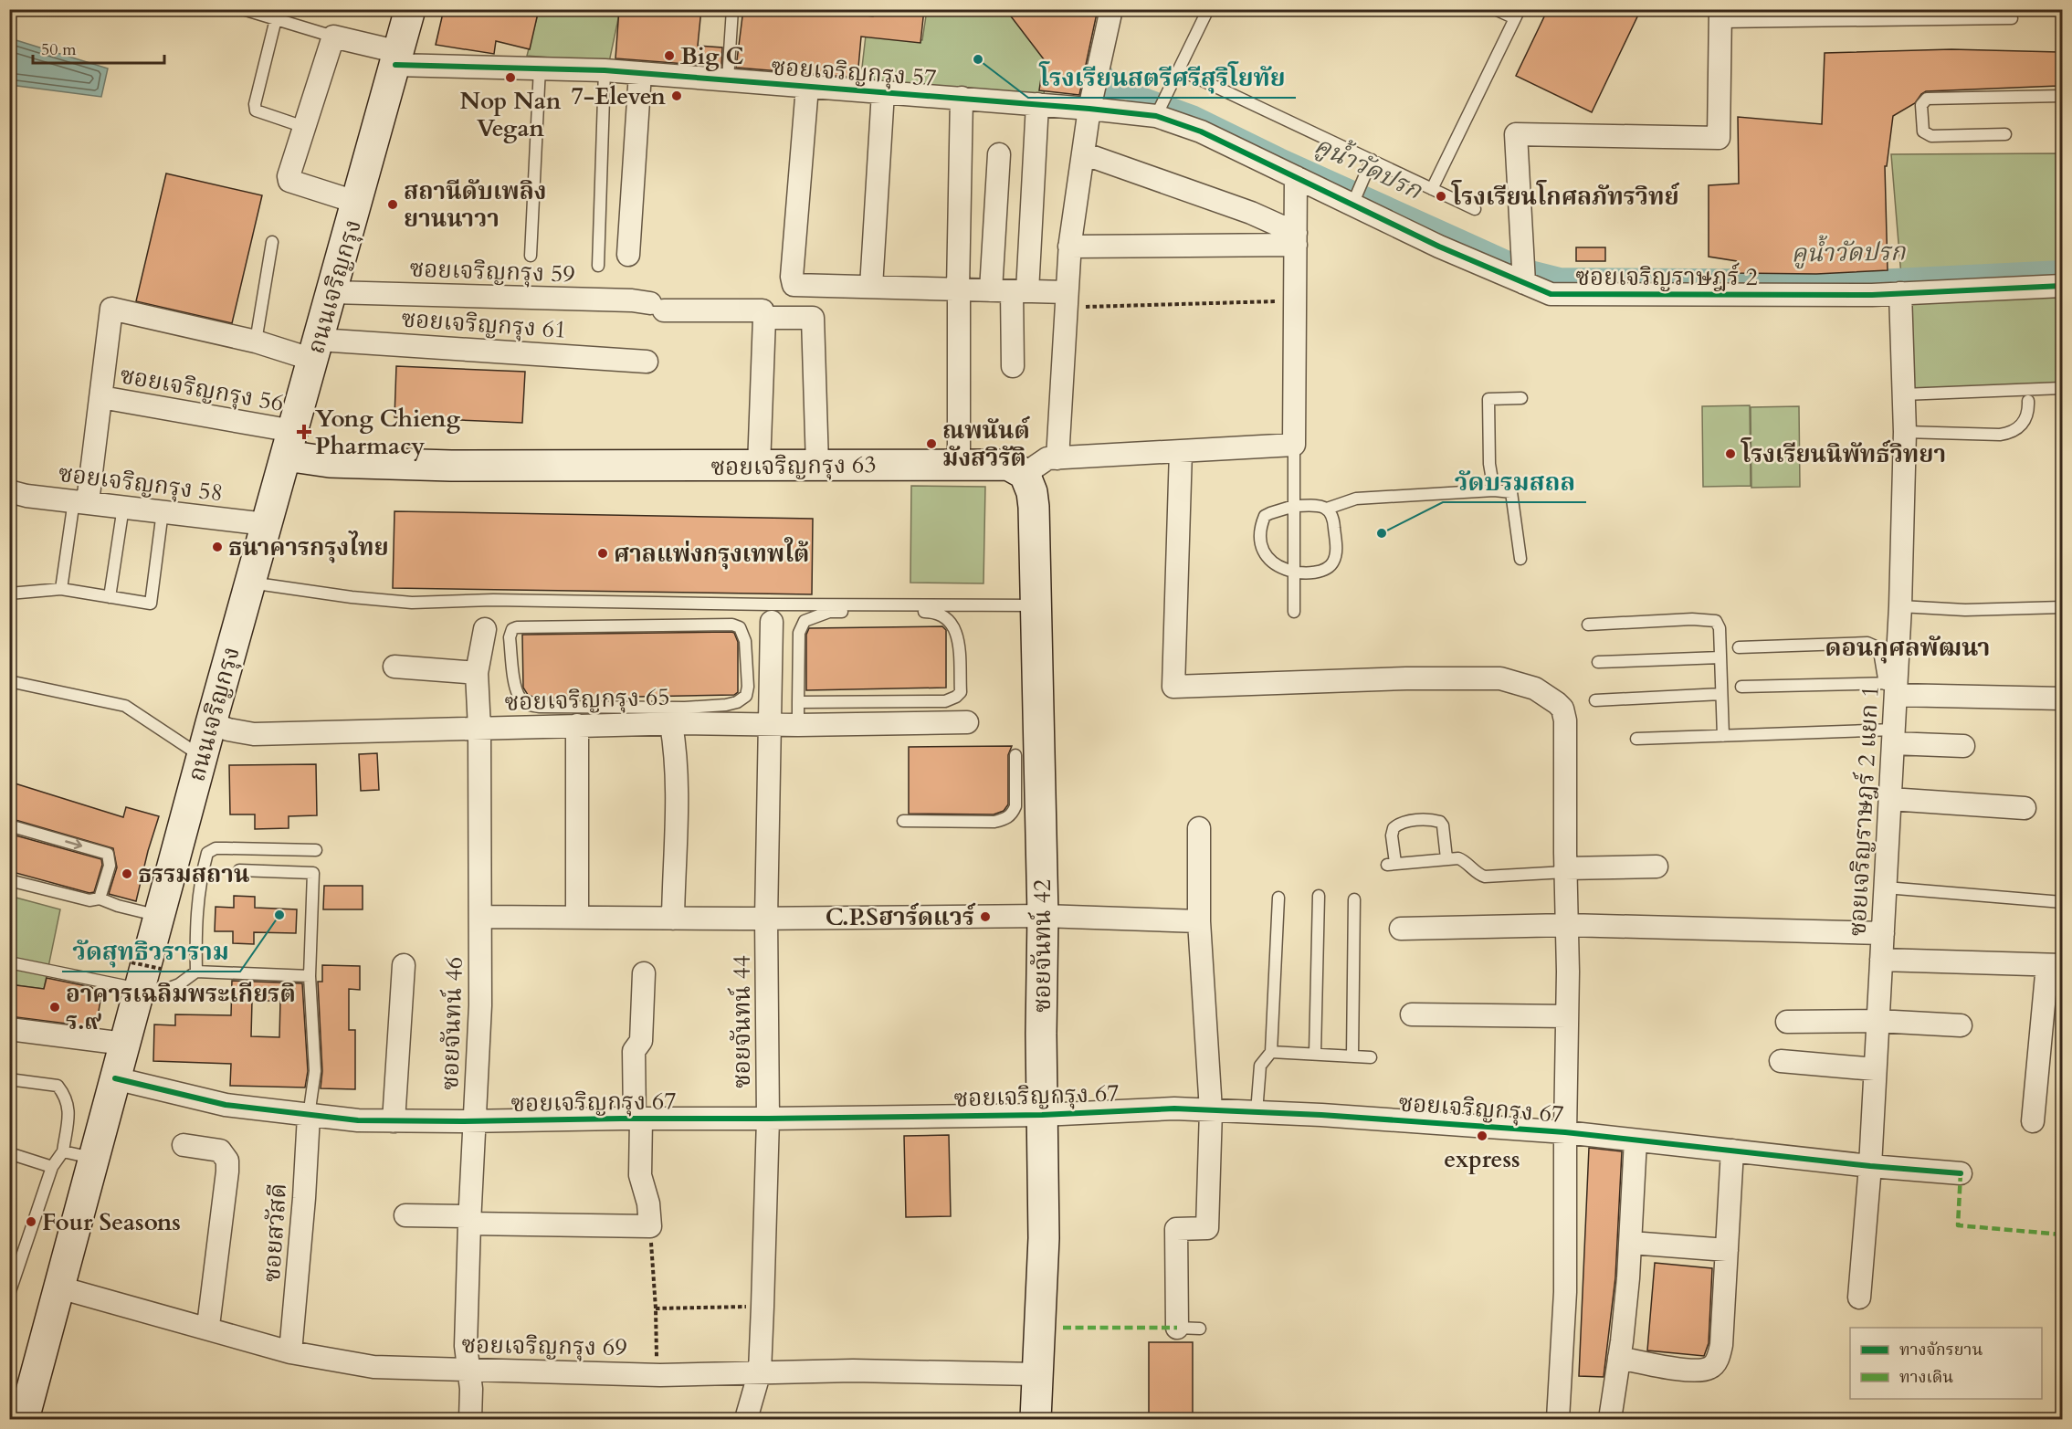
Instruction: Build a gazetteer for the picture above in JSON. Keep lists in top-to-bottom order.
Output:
{
  "streets": {
    "street": [
      "ซอยเจริญกรุง 57",
      "ซอยเจริญกรุง 59",
      "ซอยเจริญราษฎร์ 2",
      "ถนนเจริญกรุง",
      "ซอยเจริญกรุง 61",
      "ซอยเจริญกรุง 56",
      "ซอยเจริญกรุง 63",
      "ซอยเจริญกรุง 58",
      "ซอยเจริญกรุง 65",
      "ซอยเจริญราษฎร์ 2 แยก 1",
      "ซอยจันทน์ 42",
      "ซอยจันทน์ 44",
      "ซอยจันทน์ 46",
      "ซอยเจริญกรุง 67",
      "ซอยสวัสดี",
      "ซอยเจริญกรุง 69"
    ]
  },
  "crossings": [
    ["ซอยเจริญกรุง 57", "ซอยเจริญราษฎร์ 2"],
    ["ซอยเจริญกรุง 57", "ถนนเจริญกรุง"],
    ["ซอยเจริญกรุง 59", "ถนนเจริญกรุง"],
    ["ซอยเจริญราษฎร์ 2", "ซอยเจริญราษฎร์ 2 แยก 1"],
    ["ถนนเจริญกรุง", "ซอยเจริญกรุง 61"],
    ["ถนนเจริญกรุง", "ซอยเจริญกรุง 56"],
    ["ถนนเจริญกรุง", "ซอยเจริญกรุง 63"],
    ["ถนนเจริญกรุง", "ซอยเจริญกรุง 58"],
    ["ถนนเจริญกรุง", "ซอยเจริญกรุง 65"],
    ["ถนนเจริญกรุง", "ซอยเจริญกรุง 67"],
    ["ถนนเจริญกรุง", "ซอยเจริญกรุง 69"],
    ["ซอยเจริญกรุง 61", "ซอยเจริญกรุง 56"],
    ["ซอยเจริญกรุง 56", "ซอยเจริญกรุง 63"],
    ["ซอยเจริญกรุง 63", "ซอยจันทน์ 42"],
    ["ซอยเจริญกรุง 65", "ซอยจันทน์ 44"],
    ["ซอยเจริญกรุง 65", "ซอยจันทน์ 46"],
    ["ซอยเจริญราษฎร์ 2 แยก 1", "ซอยเจริญกรุง 67"],
    ["ซอยจันทน์ 42", "ซอยเจริญกรุง 67"],
    ["ซอยจันทน์ 42", "ซอยเจริญกรุง 69"],
    ["ซอยจันทน์ 44", "ซอยเจริญกรุง 67"],
    ["ซอยจันทน์ 44", "ซอยเจริญกรุง 69"],
    ["ซอยจันทน์ 46", "ซอยเจริญกรุง 67"],
    ["ซอยจันทน์ 46", "ซอยเจริญกรุง 69"],
    ["ซอยเจริญกรุง 67", "ซอยสวัสดี"],
    ["ซอยสวัสดี", "ซอยเจริญกรุง 69"]
  ],
  "districts": ["ดอนกุศลพัฒนา"],
  "water": ["คูน้ำวัดปรก"],
  "places": {
    "other": [
      "Big C",
      "โรงเรียนสตรีศรีสุริโยทัย",
      "Nop Nan Vegan",
      "7-Eleven",
      "โรงเรียนโกศลภัทรวิทย์",
      "สถานีดับเพลิง ยานนาวา",
      "ณพนันต์ มังสวิรัติ",
      "โรงเรียนนิพัทธ์วิทยา",
      "วัดบรมสถล",
      "ธนาคารกรุงไทย",
      "ศาลแพ่งกรุงเทพใต้",
      "ธรรมสถาน",
      "วัดสุทธิวราราม",
      "C.P.Sฮาร์ดแวร์",
      "อาคารเฉลิมพระเกียรติ ร.๙",
      "express",
      "Four Seasons"
    ],
    "health": ["Yong Chieng Pharmacy"]
  },
  "legend": ["ทางจักรยาน", "ทางเดิน"],
  "scale_bar": "50 m"
}
